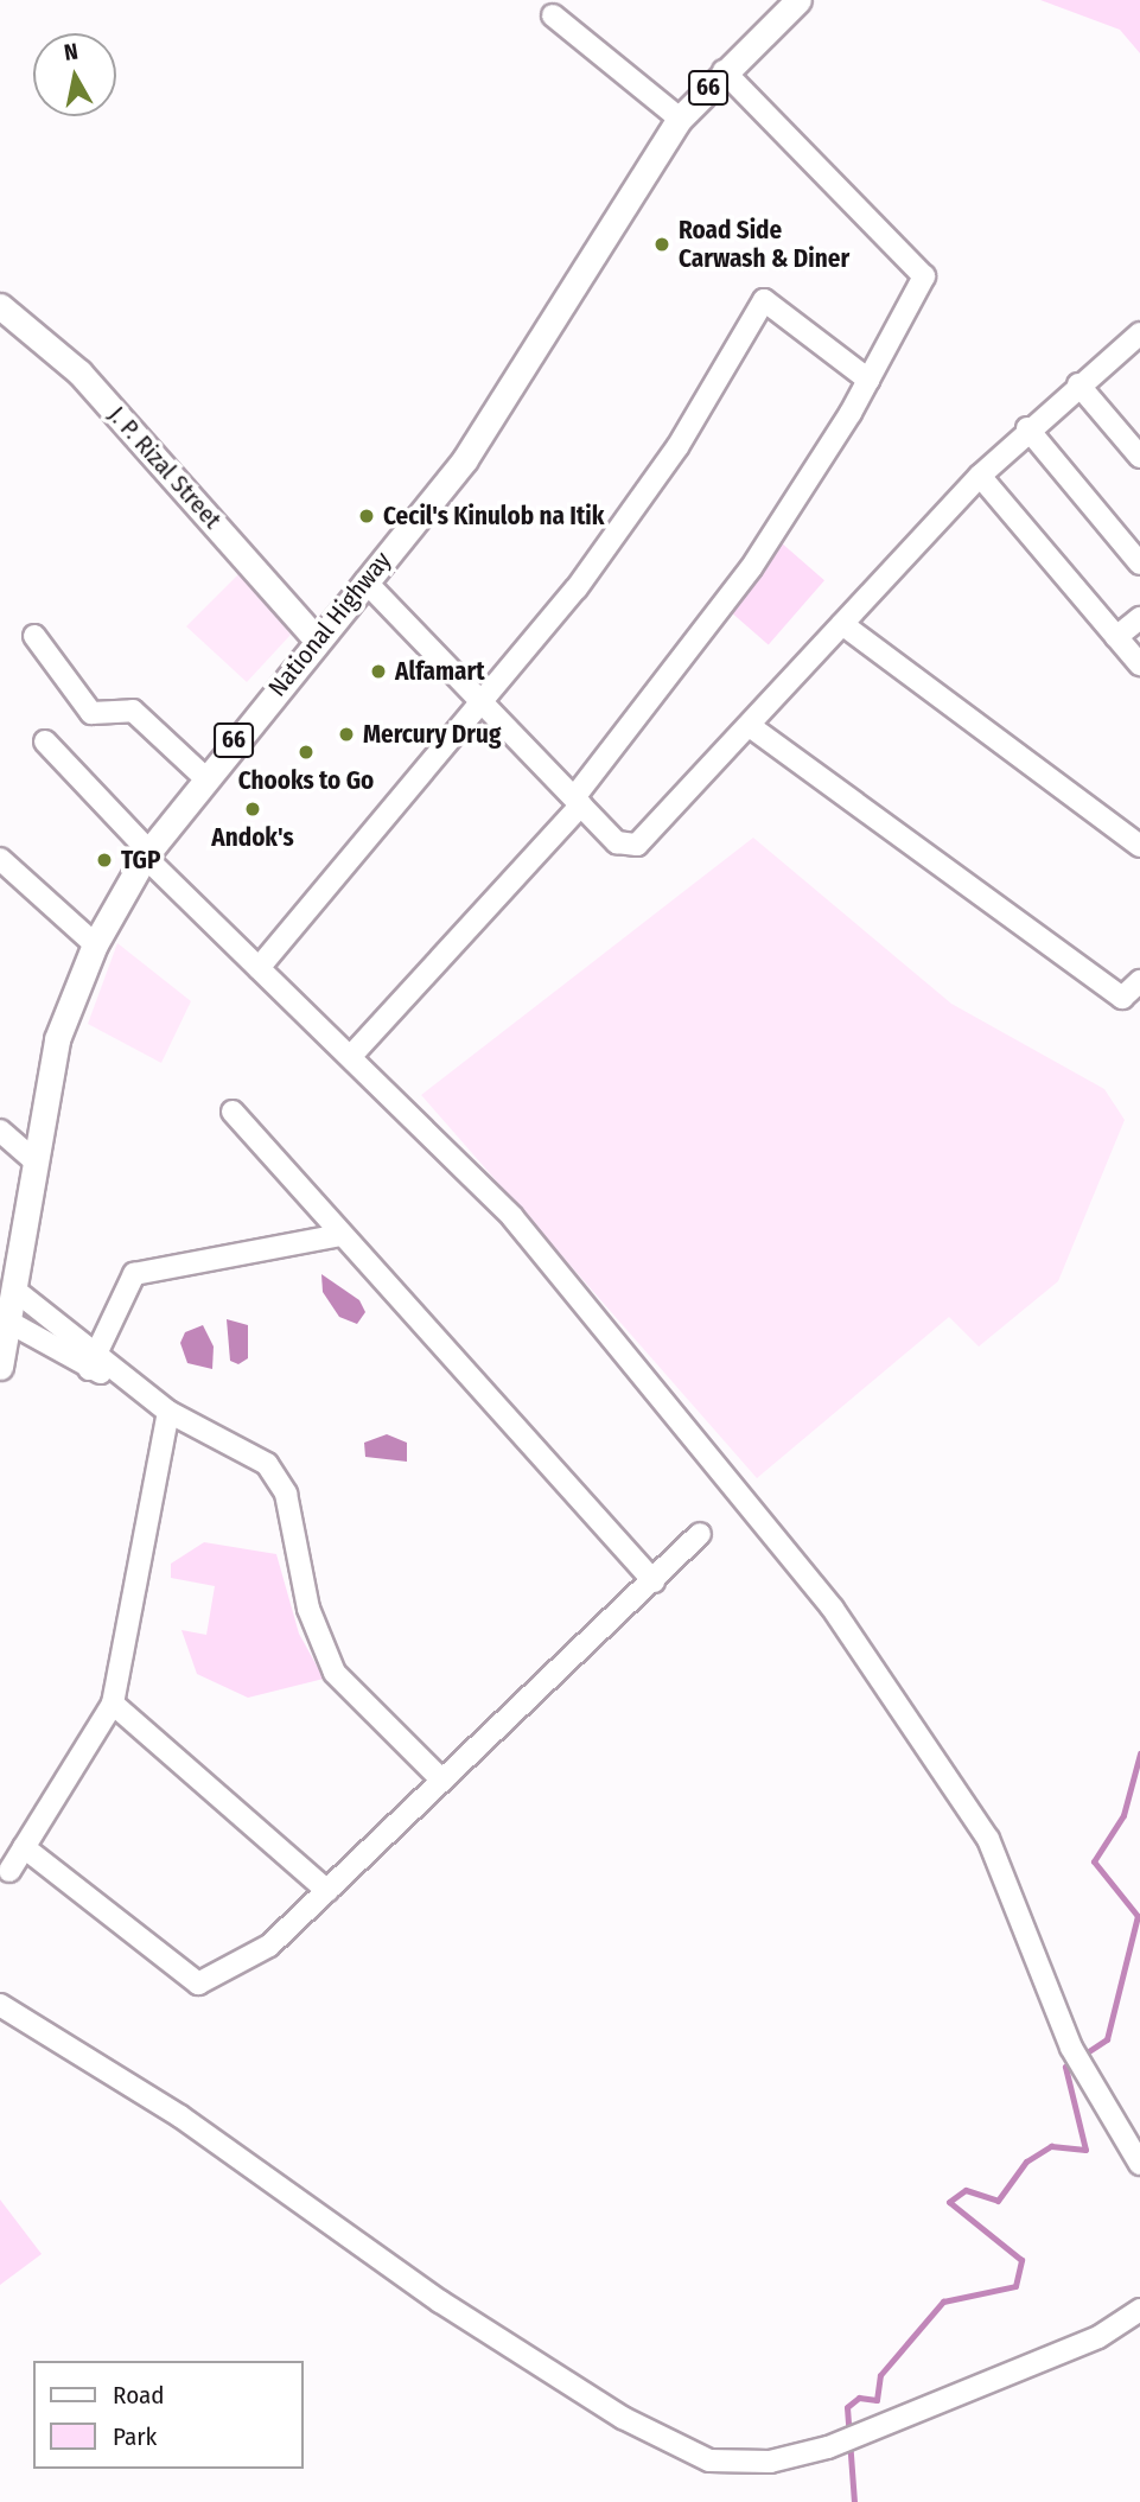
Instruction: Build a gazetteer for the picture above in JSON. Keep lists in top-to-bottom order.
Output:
{
  "streets": {
    "main road": ["66", "J. P. Rizal Street", "National Highway"]
  },
  "crossings": [
    ["J. P. Rizal Street", "National Highway"]
  ],
  "places": [
    "Road Side Carwash & Diner",
    "Cecil's Kinulob na Itik",
    "Alfamart",
    "Mercury Drug",
    "Chooks to Go",
    "Andok's",
    "TGP"
  ],
  "legend": ["Road", "Park"],
  "north": "top"
}
